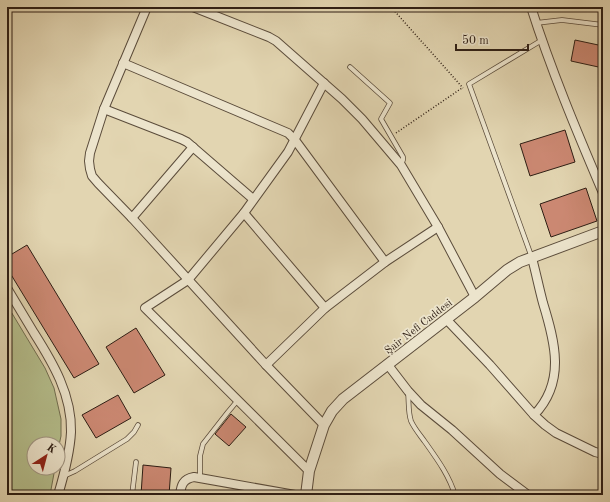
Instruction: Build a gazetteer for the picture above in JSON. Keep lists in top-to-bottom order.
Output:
{
  "streets": {
    "street": ["Şair Nefi Caddesi"]
  },
  "scale_bar": "50 m",
  "north": "top right"
}
